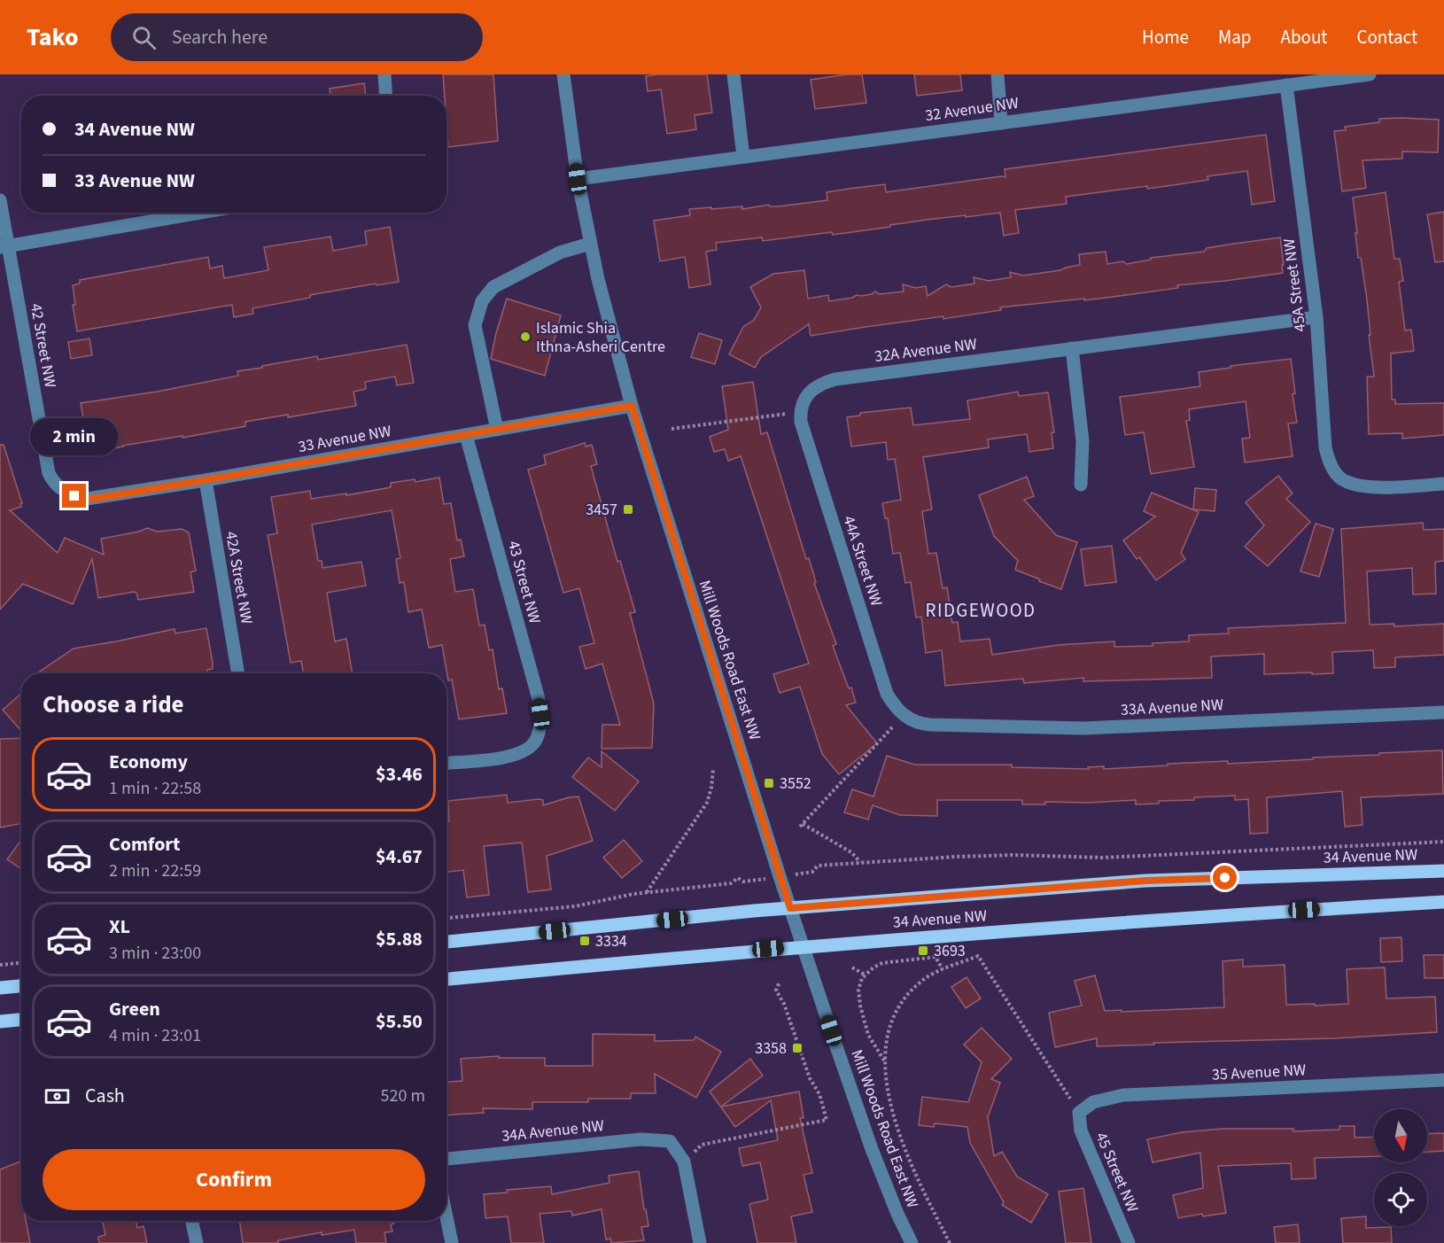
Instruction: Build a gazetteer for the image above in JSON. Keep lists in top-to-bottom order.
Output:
{
  "streets": {
    "main road": ["34 Avenue NW"],
    "street": [
      "32 Avenue NW",
      "45A Street NW",
      "42 Street NW",
      "32A Avenue NW",
      "33 Avenue NW",
      "44A Street NW",
      "42A Street NW",
      "43 Street NW",
      "Mill Woods Road East NW",
      "33A Avenue NW",
      "35 Avenue NW",
      "34A Avenue NW",
      "45 Street NW"
    ]
  },
  "crossings": [
    ["32 Avenue NW", "45A Street NW"],
    ["32 Avenue NW", "Mill Woods Road East NW"],
    ["45A Street NW", "32A Avenue NW"],
    ["42 Street NW", "33 Avenue NW"],
    ["32A Avenue NW", "44A Street NW"],
    ["33 Avenue NW", "42A Street NW"],
    ["33 Avenue NW", "43 Street NW"],
    ["33 Avenue NW", "Mill Woods Road East NW"],
    ["44A Street NW", "33A Avenue NW"],
    ["Mill Woods Road East NW", "34 Avenue NW"],
    ["35 Avenue NW", "45 Street NW"]
  ],
  "districts": ["RIDGEWOOD"],
  "places": {
    "other": ["Islamic Shia Ithna-Asheri Centre"],
    "transit": [
      "3457",
      "3552",
      "3334",
      "3693",
      "3358"
    ]
  },
  "north": "bottom",
  "page": {
    "header": "Tako",
    "search": "Search here",
    "nav": [
      "Home",
      "Map",
      "About",
      "Contact"
    ],
    "banner": ["34 Avenue NW", "33 Avenue NW"],
    "bubble": "2 min",
    "heading": "Choose a ride",
    "list": [
      {
        "name": "Economy",
        "note": "1 min · 22:58",
        "value": "$3.46"
      },
      {
        "name": "Comfort",
        "note": "2 min · 22:59",
        "value": "$4.67"
      },
      {
        "name": "XL",
        "note": "3 min · 23:00",
        "value": "$5.88"
      },
      {
        "name": "Green",
        "note": "4 min · 23:01",
        "value": "$5.50"
      }
    ],
    "pay": ["Cash", "520 m"],
    "buttons": "Confirm"
  }
}
